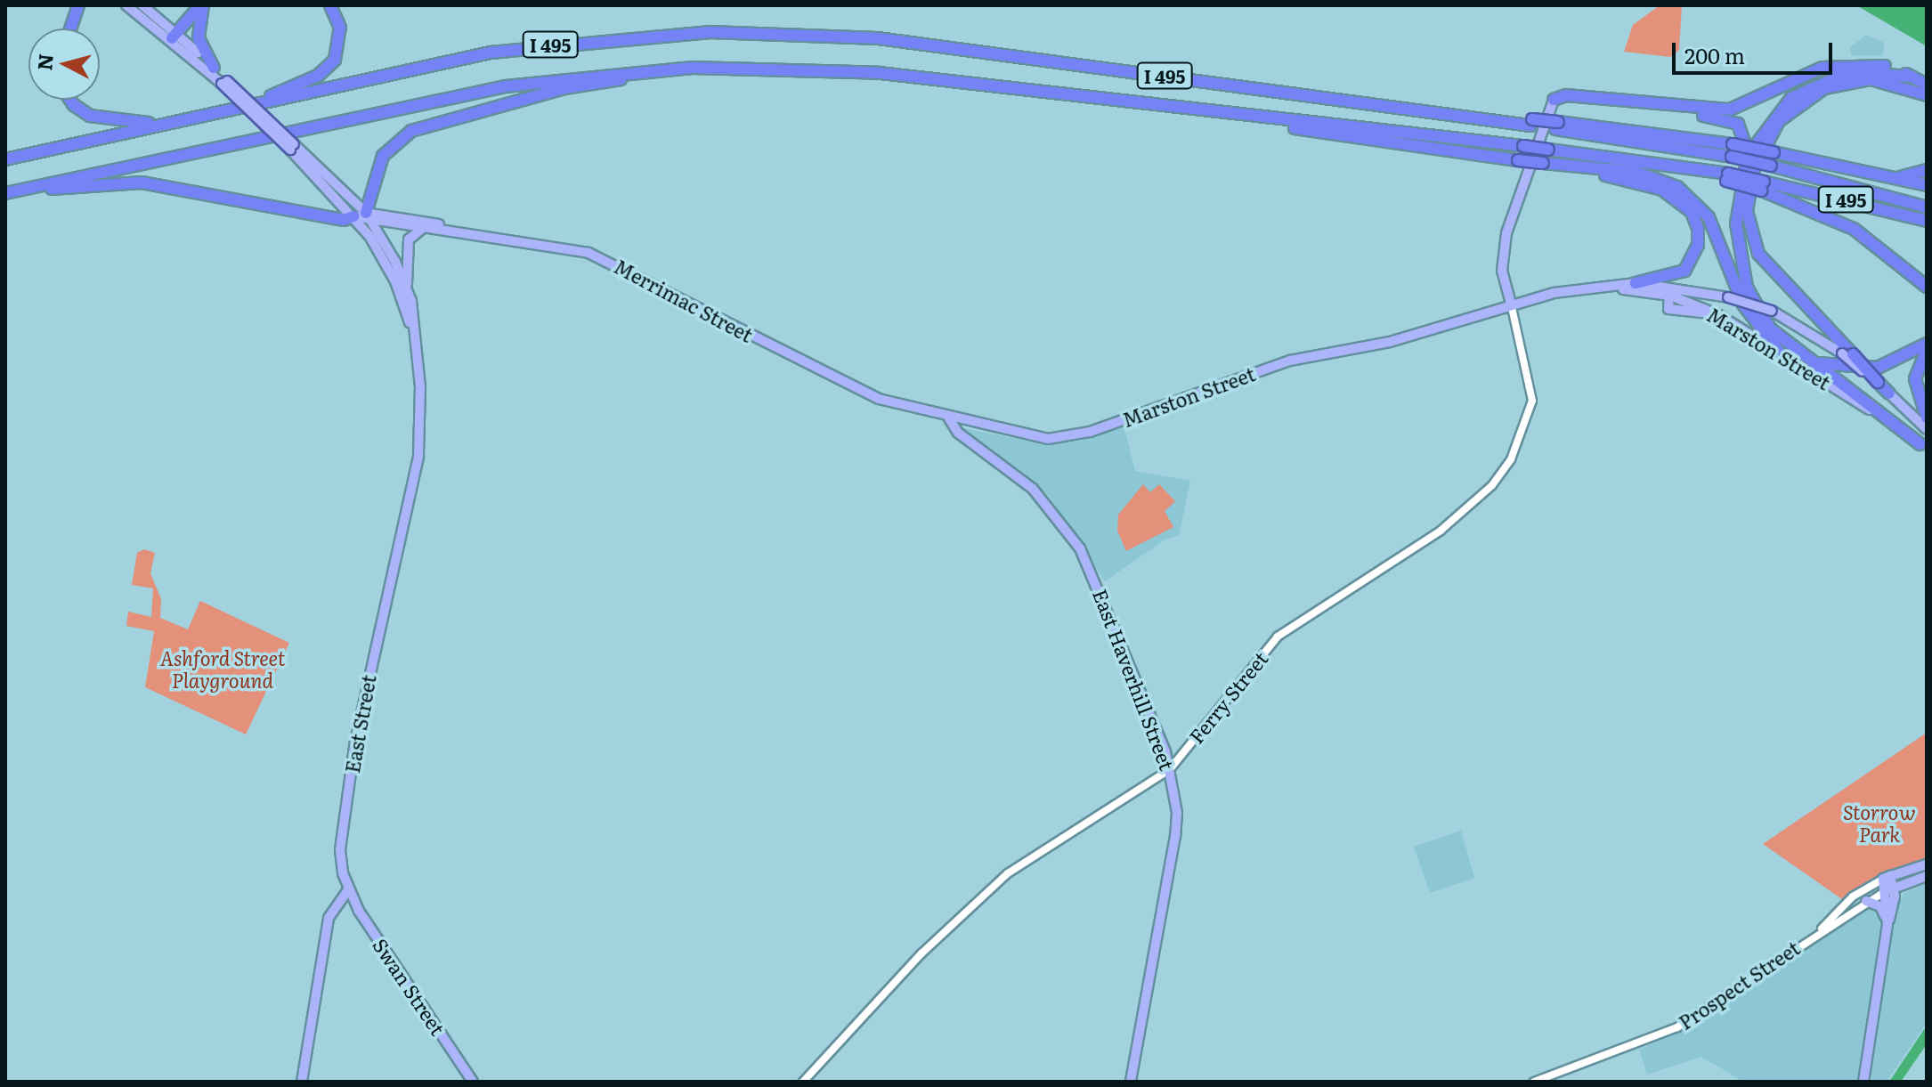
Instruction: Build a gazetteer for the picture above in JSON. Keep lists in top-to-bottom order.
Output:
{
  "streets": {
    "highway": ["I 495"],
    "main road": [
      "Merrimac Street",
      "Marston Street",
      "East Haverhill Street",
      "East Street",
      "Prospect Street",
      "Swan Street"
    ],
    "street": ["Ferry Street"]
  },
  "crossings": [
    ["Merrimac Street", "Marston Street"],
    ["Merrimac Street", "East Street"],
    ["Marston Street", "East Haverhill Street"],
    ["Marston Street", "Ferry Street"],
    ["East Haverhill Street", "Ferry Street"],
    ["East Street", "Swan Street"]
  ],
  "parks": ["Ashford Street Playground", "Storrow Park"],
  "scale_bar": "200 m",
  "north": "left"
}
